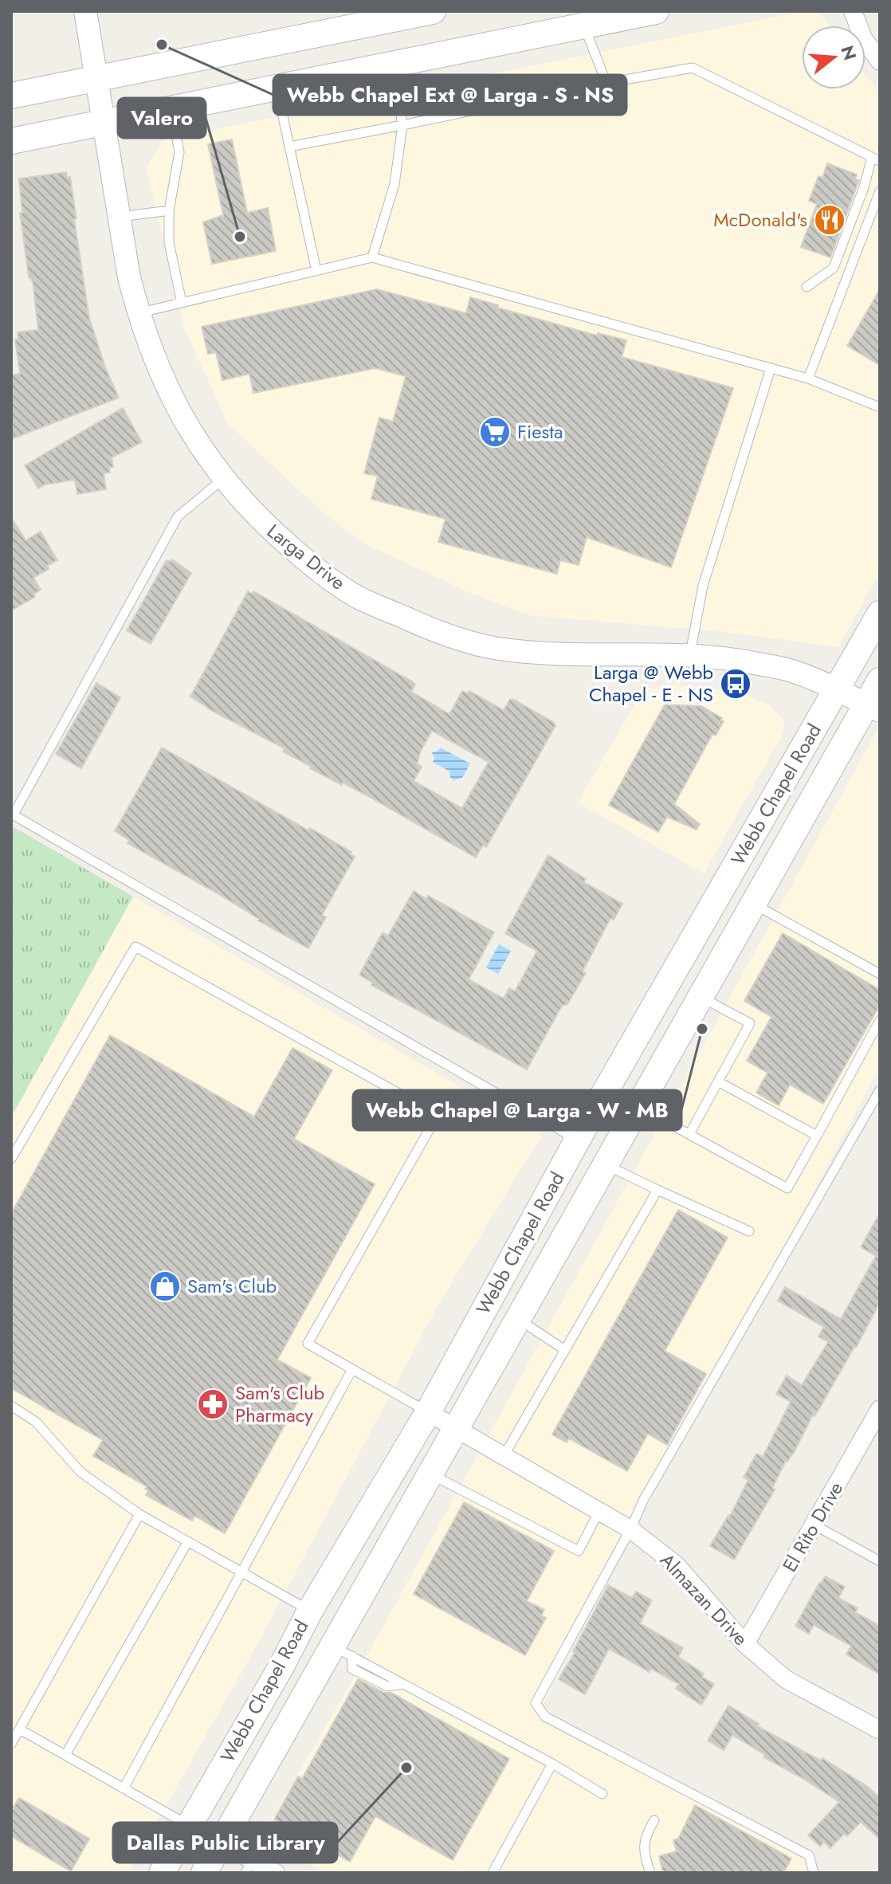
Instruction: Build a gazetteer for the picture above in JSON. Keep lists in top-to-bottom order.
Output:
{
  "streets": {
    "main road": ["Webb Chapel Road"],
    "street": ["Larga Drive", "El Rito Drive", "Almazan Drive"]
  },
  "crossings": [
    ["Larga Drive", "Webb Chapel Road"],
    ["Webb Chapel Road", "Almazan Drive"],
    ["El Rito Drive", "Almazan Drive"]
  ],
  "places": {
    "other": [
      "Webb Chapel Ext @ Larga - S - NS",
      "Valero",
      "Webb Chapel @ Larga - W - MB",
      "Dallas Public Library"
    ],
    "restaurant": ["McDonald's"],
    "supermarket": ["Fiesta"],
    "bus stop": ["Larga @ Webb Chapel - E - NS"],
    "shop": ["Sam's Club"],
    "pharmacy": ["Sam's Club Pharmacy"]
  },
  "north": "right"
}
